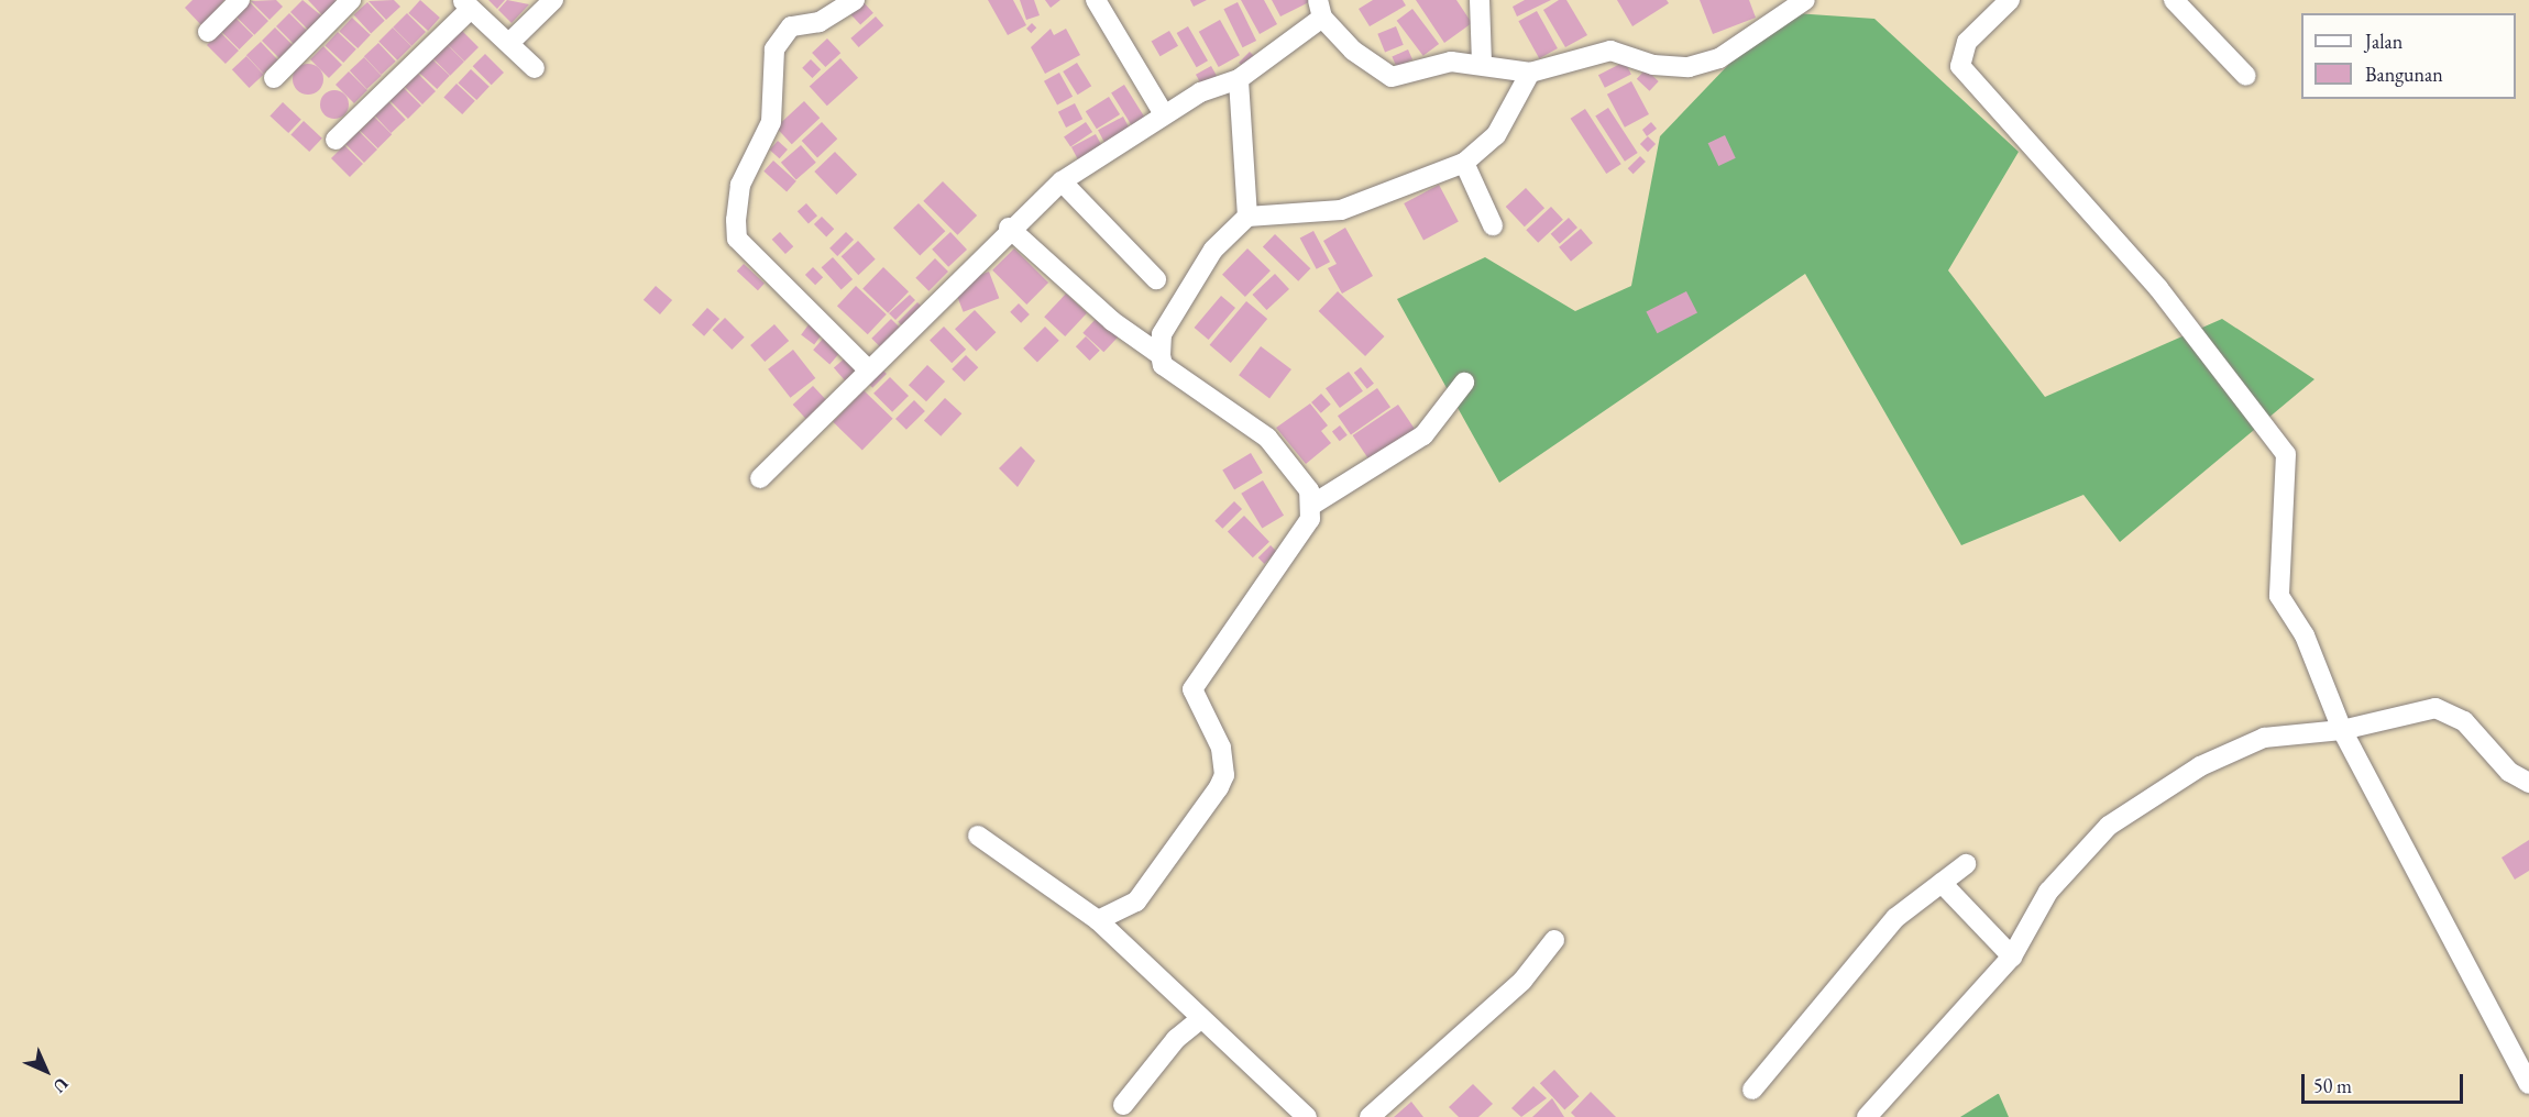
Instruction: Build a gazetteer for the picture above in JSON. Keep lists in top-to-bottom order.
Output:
{
  "legend": ["Jalan", "Bangunan"],
  "scale_bar": "50 m",
  "north": "bottom right"
}
